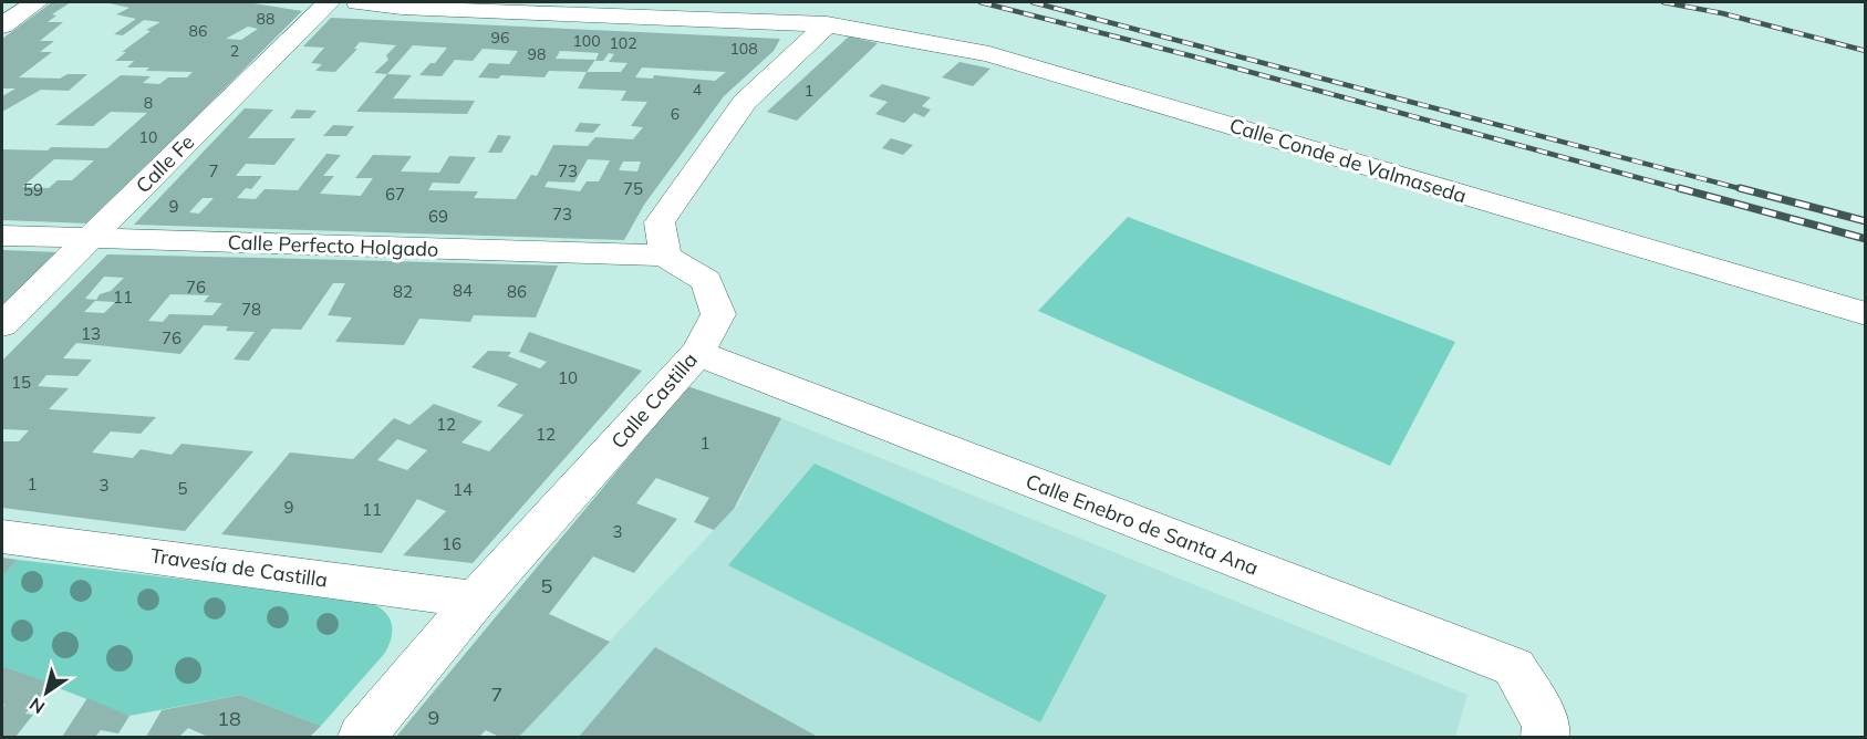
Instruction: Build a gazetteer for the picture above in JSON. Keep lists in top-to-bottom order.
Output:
{
  "streets": {
    "street": [
      "Calle Conde de Valmaseda",
      "Calle Fe",
      "Calle Perfecto Holgado",
      "Calle Castilla",
      "Calle Enebro de Santa Ana",
      "Travesía de Castilla"
    ]
  },
  "crossings": [
    ["Calle Fe", "Calle Perfecto Holgado"],
    ["Calle Perfecto Holgado", "Calle Castilla"],
    ["Calle Castilla", "Calle Enebro de Santa Ana"],
    ["Calle Castilla", "Travesía de Castilla"]
  ],
  "house_numbers": [
    "88",
    "86",
    "96",
    "100",
    "102",
    "108",
    "2",
    "98",
    "4",
    "1",
    "8",
    "6",
    "10",
    "7",
    "73",
    "75",
    "59",
    "67",
    "9",
    "73",
    "69",
    "76",
    "84",
    "82",
    "86",
    "11",
    "78",
    "13",
    "76",
    "10",
    "15",
    "12",
    "12",
    "1",
    "1",
    "3",
    "5",
    "14",
    "9",
    "11",
    "3",
    "16",
    "5",
    "7",
    "9",
    "18"
  ],
  "north": "bottom left"
}
